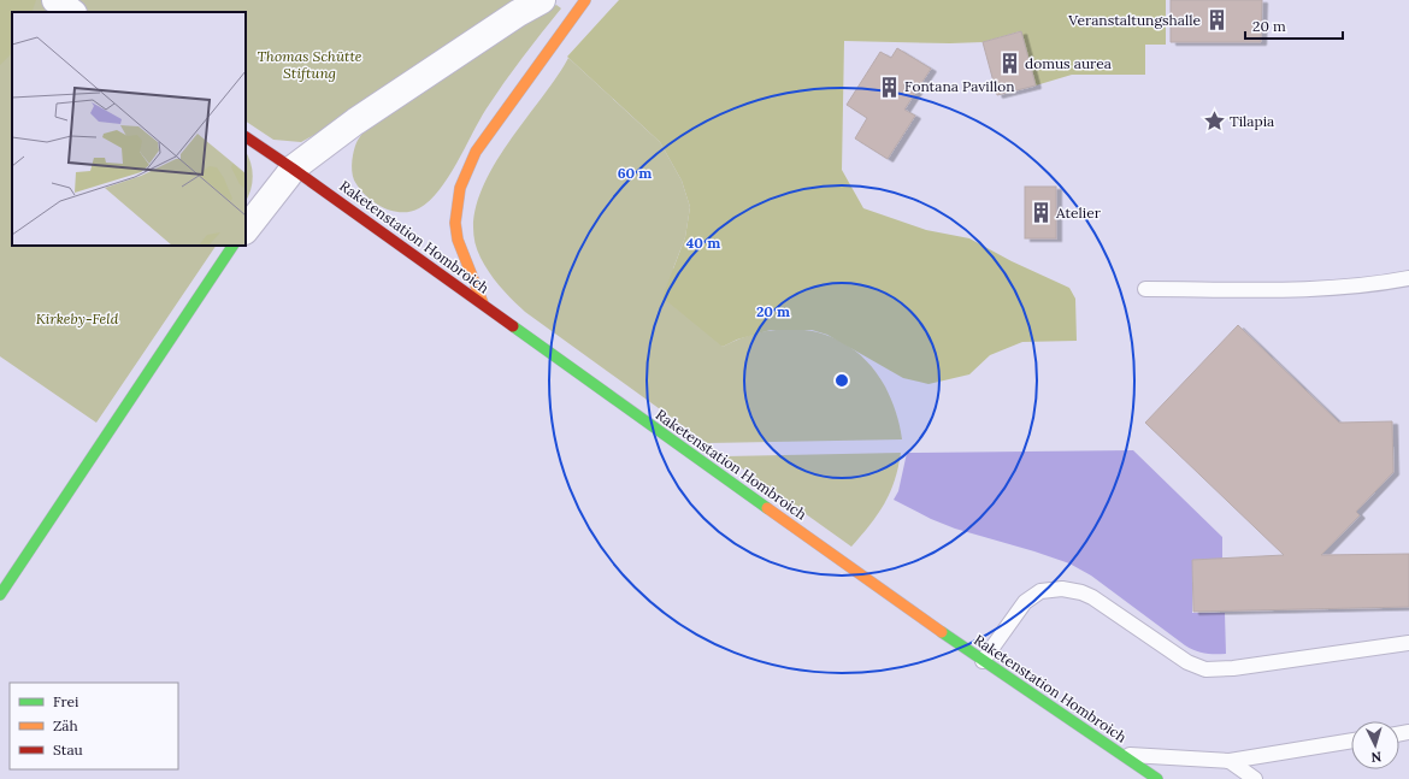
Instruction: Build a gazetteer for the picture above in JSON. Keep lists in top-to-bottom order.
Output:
{
  "streets": {
    "street": ["Raketenstation Hombroich"]
  },
  "parks": ["Thomas Schütte Stiftung", "Kirkeby-Feld"],
  "places": {
    "building": [
      "Veranstaltungshalle",
      "domus aurea",
      "Fontana Pavillon",
      "Atelier"
    ],
    "place": ["Tilapia"]
  },
  "legend": ["Frei", "Zäh", "Stau"],
  "scale_bar": "20 m",
  "north": "bottom",
  "rings": ["60 m", "40 m", "20 m"]
}
